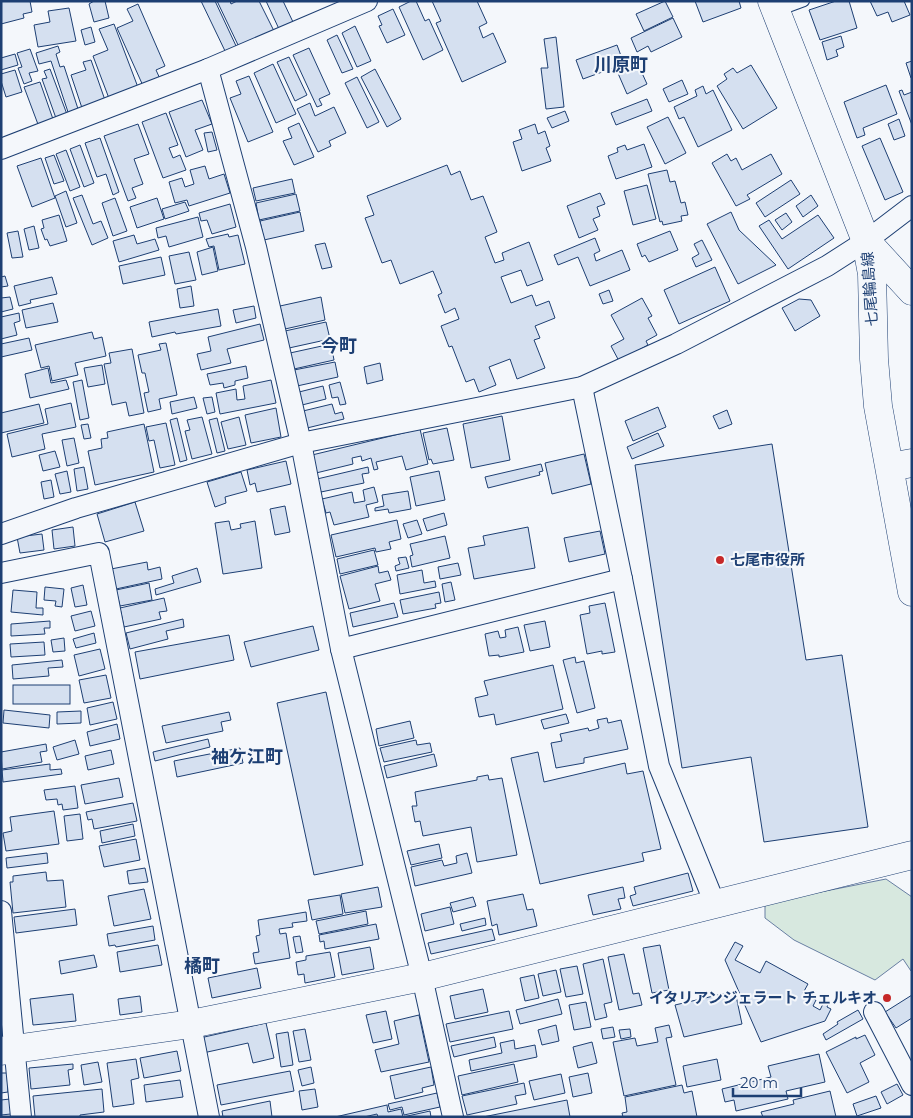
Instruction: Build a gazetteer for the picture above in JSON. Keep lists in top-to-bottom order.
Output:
{
  "streets": {
    "street": ["七尾輪島線"]
  },
  "districts": [
    "川原町",
    "今町",
    "袖ケ江町",
    "橘町"
  ],
  "places": ["七尾市役所", "イタリアンジェラート チェルキオ"],
  "scale_bar": "20 m"
}
